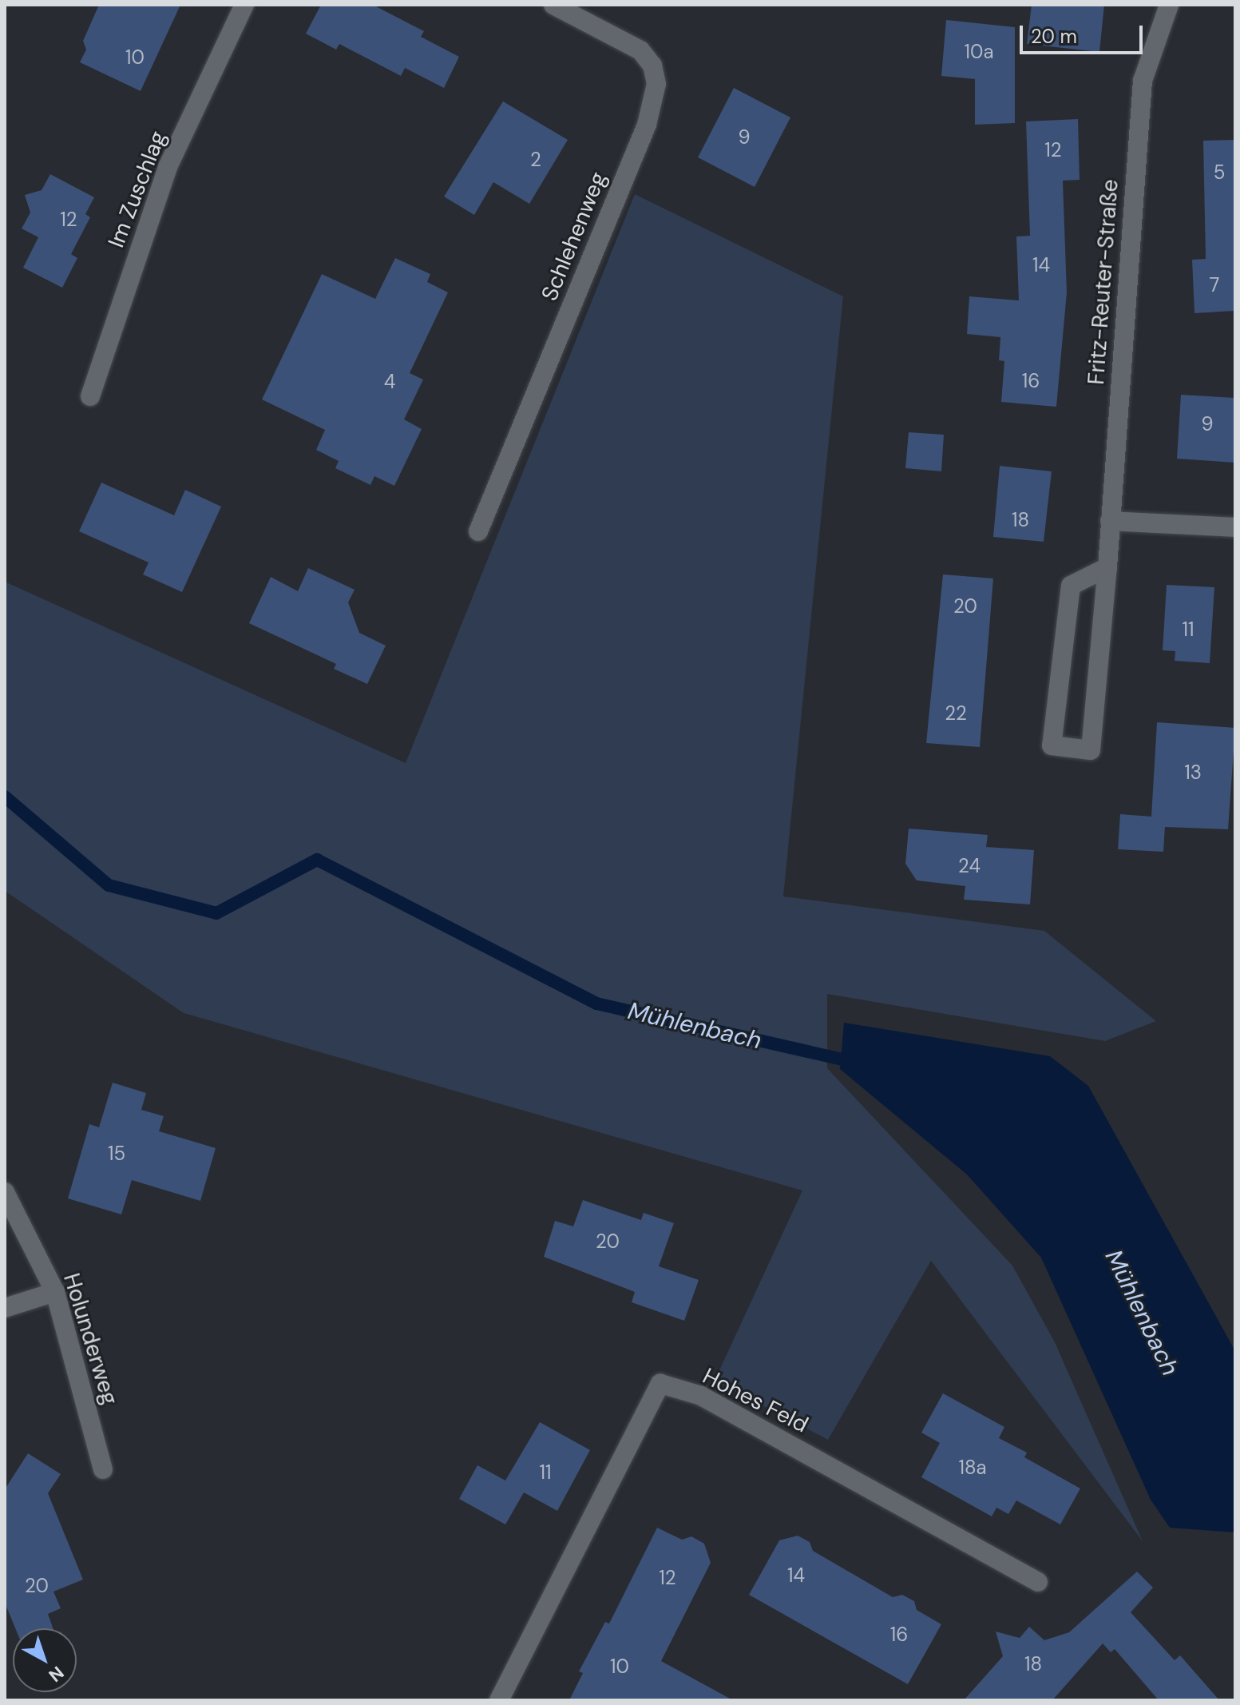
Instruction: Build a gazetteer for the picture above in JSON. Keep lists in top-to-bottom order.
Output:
{
  "streets": {
    "street": [
      "Im Zuschlag",
      "Schlehenweg",
      "Fritz-Reuter-Straße",
      "Holunderweg",
      "Hohes Feld"
    ]
  },
  "water": ["Mühlenbach"],
  "house_numbers": [
    "10a",
    "10",
    "9",
    "12",
    "2",
    "5",
    "12",
    "14",
    "7",
    "16",
    "4",
    "9",
    "18",
    "20",
    "11",
    "22",
    "13",
    "24",
    "15",
    "20",
    "18a",
    "11",
    "14",
    "12",
    "20",
    "16",
    "18",
    "10"
  ],
  "scale_bar": "20 m",
  "north": "bottom right"
}
